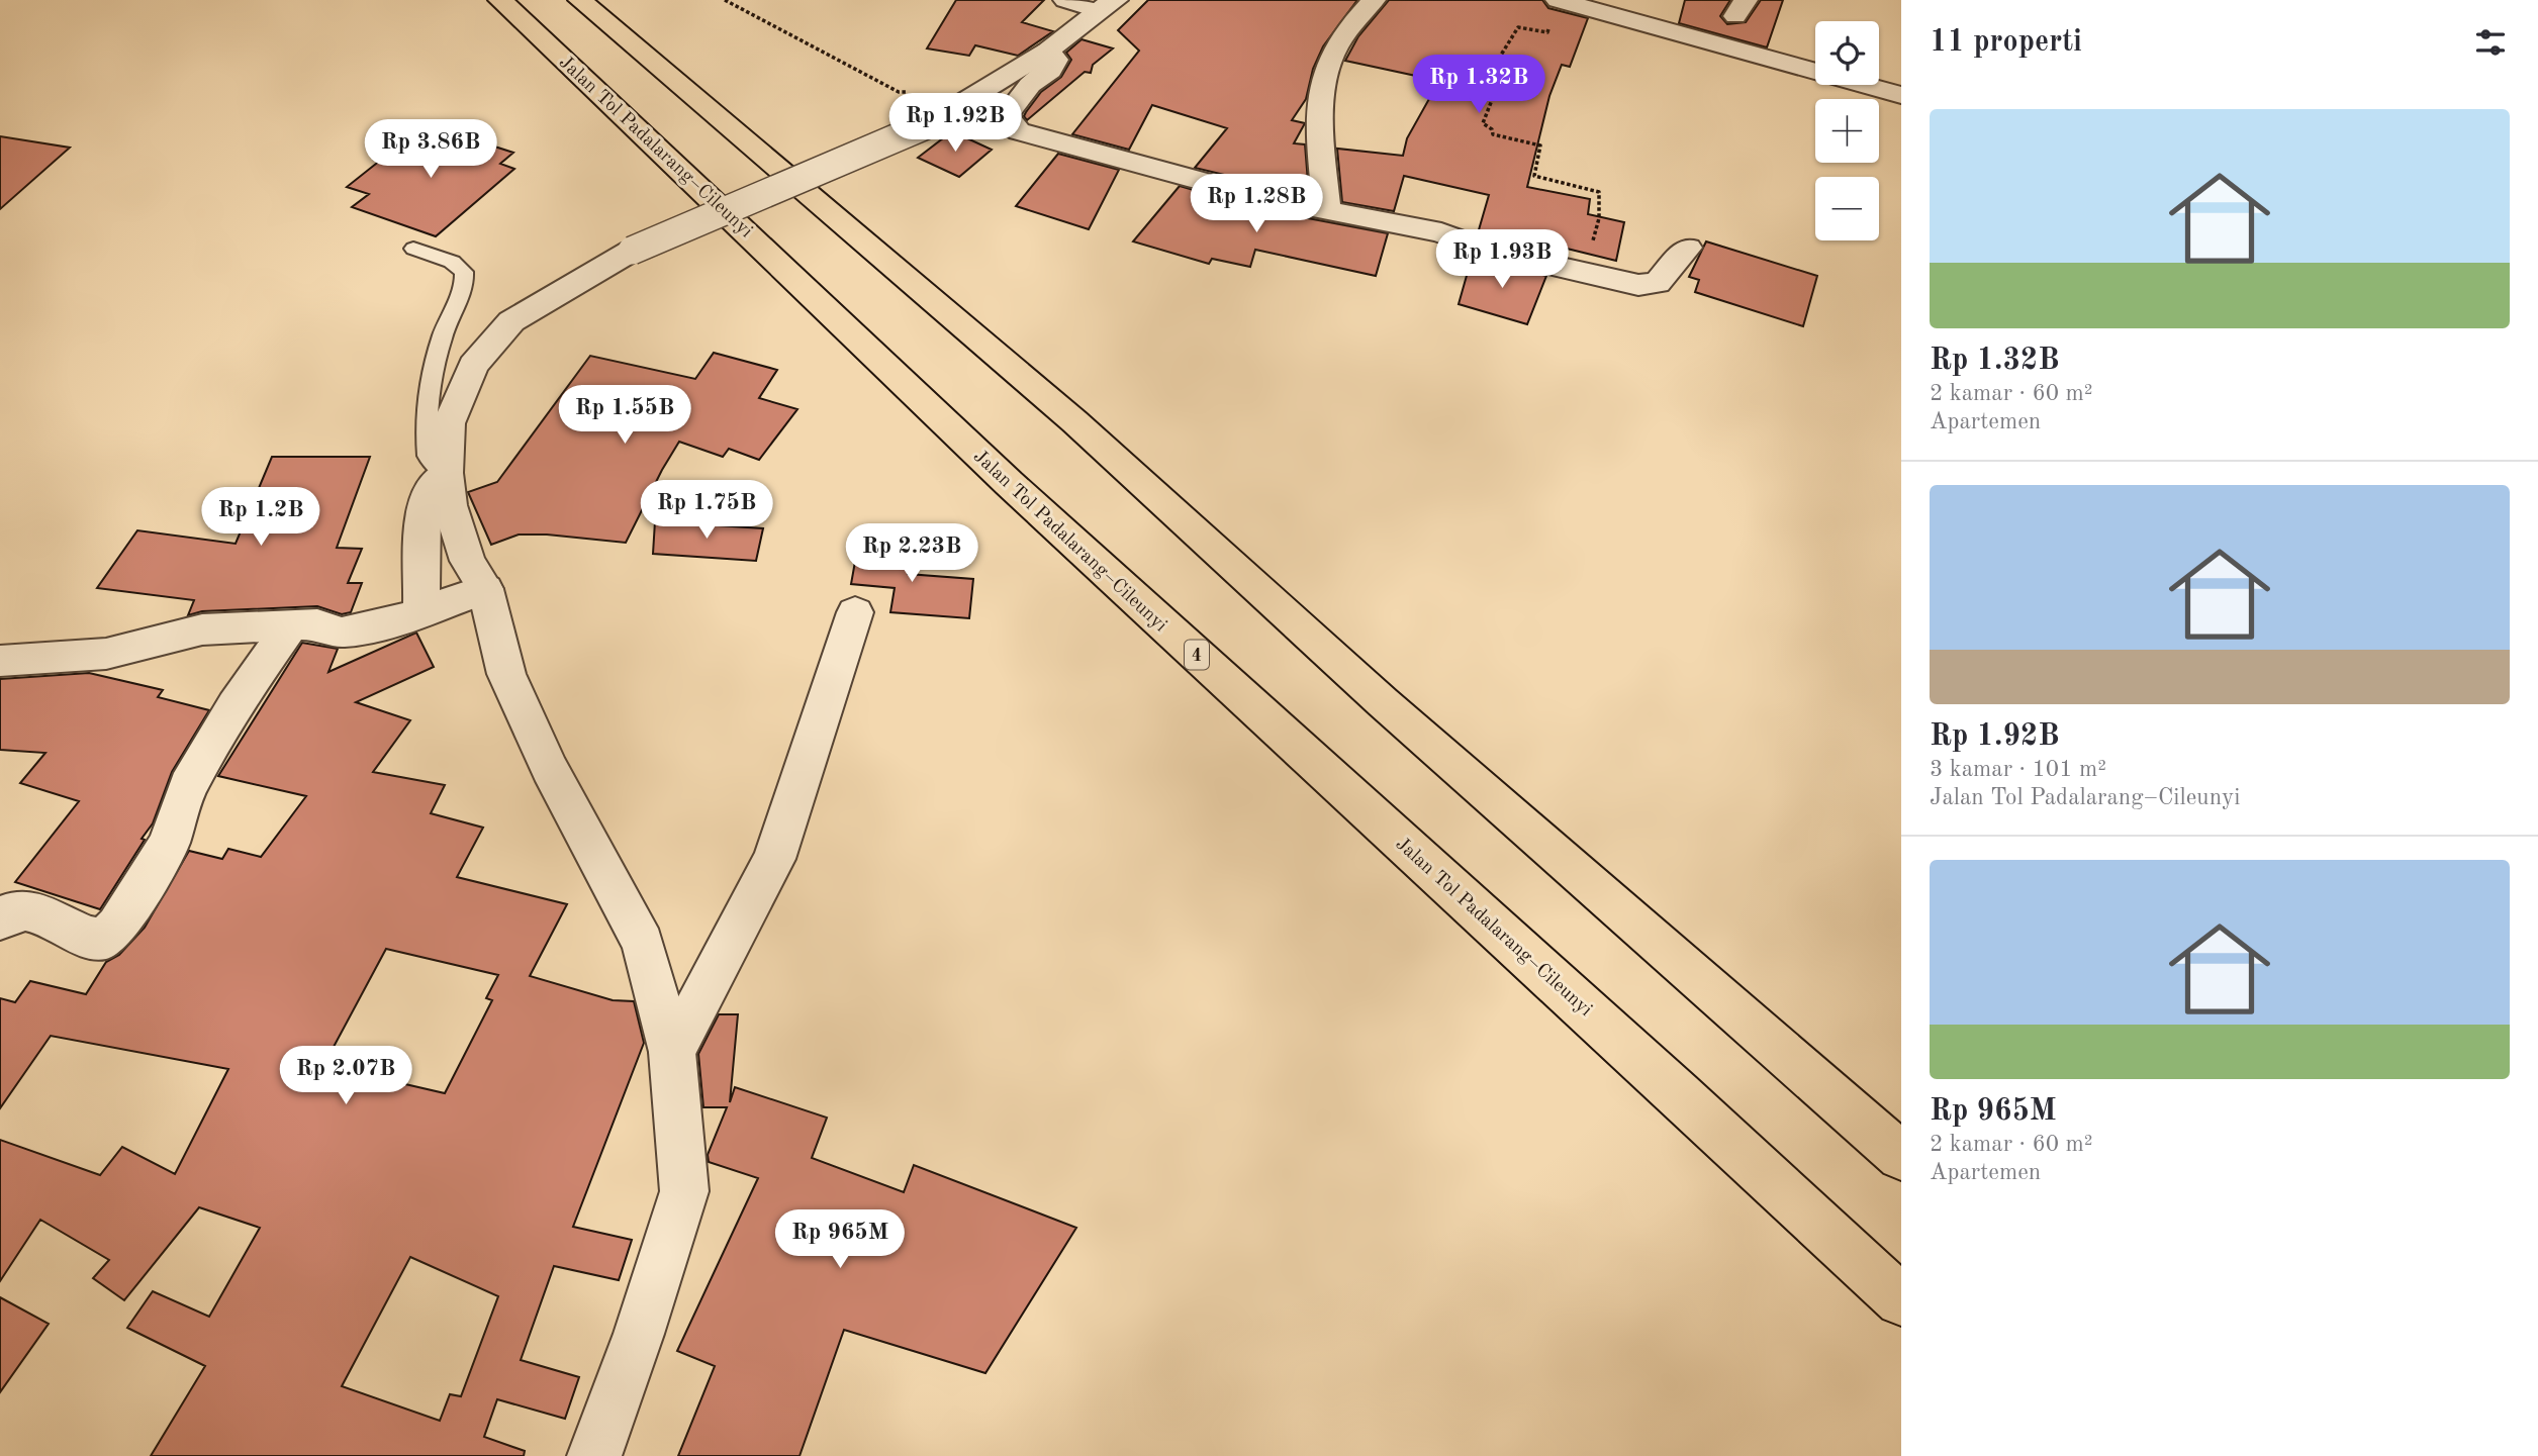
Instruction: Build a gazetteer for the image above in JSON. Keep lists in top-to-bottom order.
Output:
{
  "streets": {
    "highway": ["Jalan Tol Padalarang–Cileunyi", "4"]
  },
  "page": {
    "heading": "11 properti",
    "map_buttons": ["+", "−"],
    "price": [
      "Rp 1.32B",
      "Rp 1.92B",
      "Rp 3.86B",
      "Rp 1.28B",
      "Rp 1.93B",
      "Rp 1.55B",
      "Rp 1.75B",
      "Rp 1.2B",
      "Rp 2.23B",
      "Rp 2.07B",
      "Rp 965M"
    ],
    "list": [
      {
        "name": "Rp 1.32B",
        "note": "2 kamar · 60 m² · Apartemen"
      },
      {
        "name": "Rp 1.92B",
        "note": "3 kamar · 101 m² · Jalan Tol Padalarang–Cileunyi"
      },
      {
        "name": "Rp 965M",
        "note": "2 kamar · 60 m² · Apartemen"
      }
    ]
  }
}
